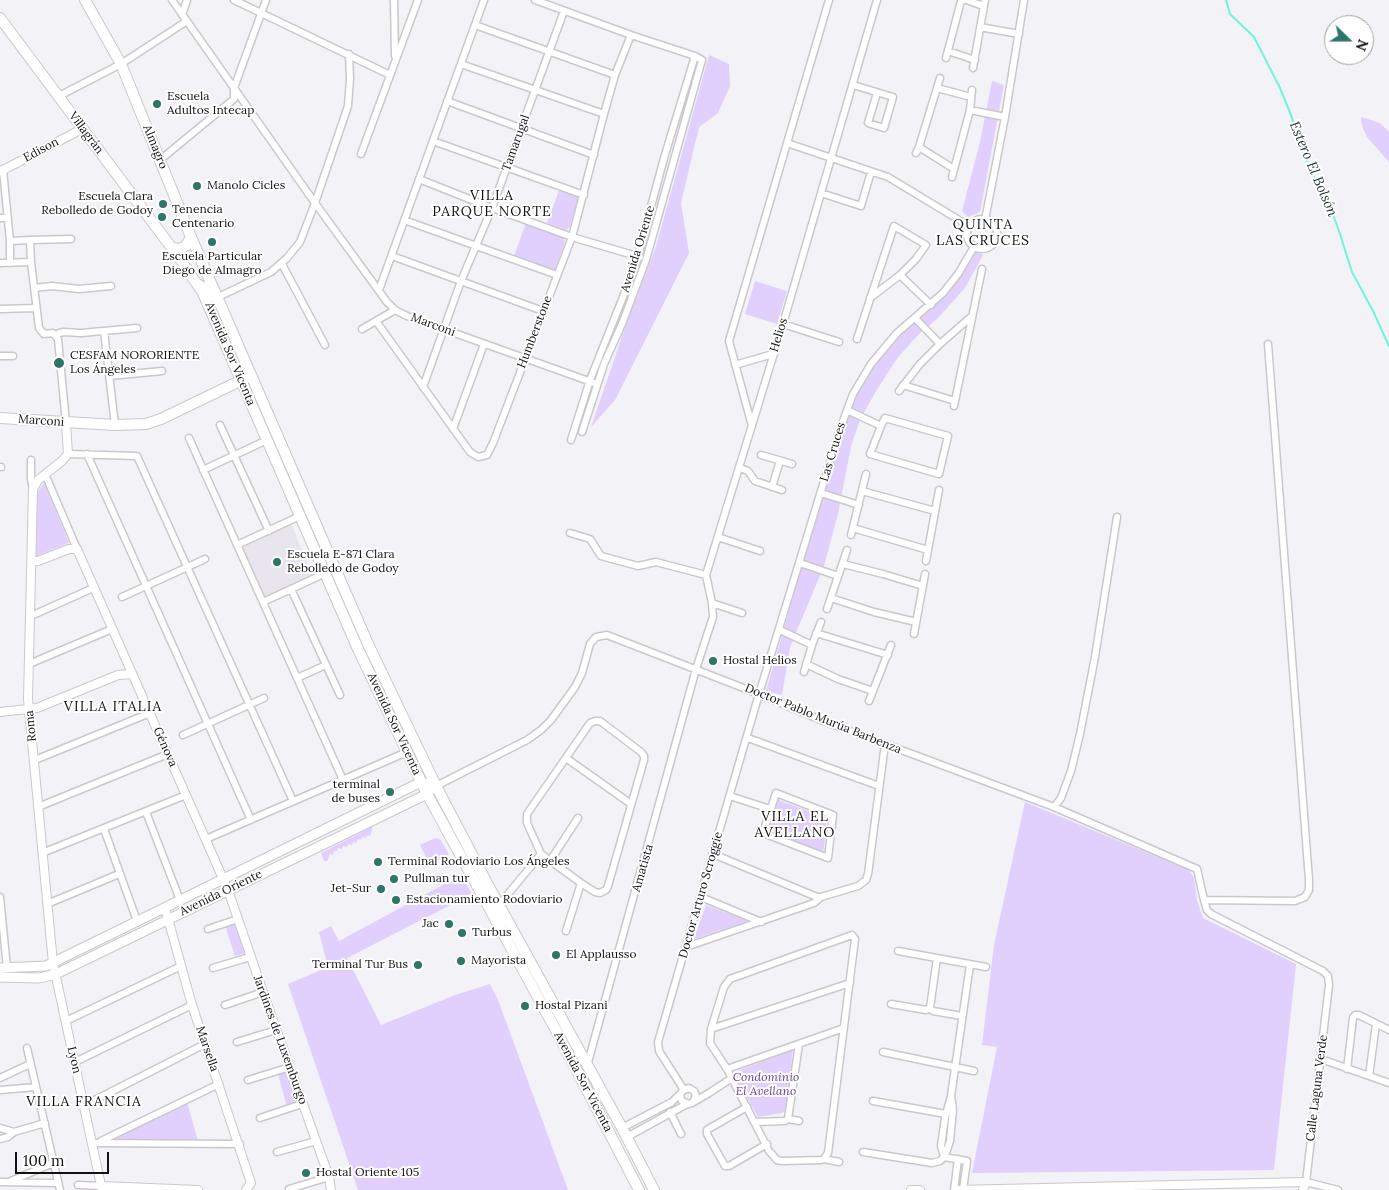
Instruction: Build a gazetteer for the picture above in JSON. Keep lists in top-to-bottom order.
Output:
{
  "streets": {
    "main road": [
      "Villagrán",
      "Almagro",
      "Avenida Oriente",
      "Marconi",
      "Avenida Sor Vicenta"
    ],
    "street": [
      "Tamarugal",
      "Edison",
      "Humberstone",
      "Helios",
      "Las Cruces",
      "Doctor Pablo Murúa Barbenza",
      "Roma",
      "Génova",
      "Amatista",
      "Doctor Arturo Scroggie",
      "Jardines de Luxemburgo",
      "Marsella",
      "Lyon",
      "Calle Laguna Verde"
    ]
  },
  "crossings": [
    ["Villagrán", "Edison"],
    ["Villagrán", "Avenida Sor Vicenta"],
    ["Tamarugal", "Marconi"],
    ["Tamarugal", "Humberstone"],
    ["Almagro", "Avenida Sor Vicenta"],
    ["Avenida Oriente", "Marconi"],
    ["Avenida Oriente", "Avenida Sor Vicenta"],
    ["Avenida Oriente", "Doctor Pablo Murúa Barbenza"],
    ["Avenida Oriente", "Roma"],
    ["Avenida Oriente", "Génova"],
    ["Avenida Oriente", "Jardines de Luxemburgo"],
    ["Avenida Oriente", "Marsella"],
    ["Avenida Oriente", "Lyon"],
    ["Marconi", "Humberstone"],
    ["Marconi", "Avenida Sor Vicenta"],
    ["Helios", "Doctor Pablo Murúa Barbenza"],
    ["Helios", "Amatista"],
    ["Avenida Sor Vicenta", "Amatista"],
    ["Las Cruces", "Doctor Pablo Murúa Barbenza"],
    ["Las Cruces", "Doctor Arturo Scroggie"],
    ["Doctor Pablo Murúa Barbenza", "Amatista"],
    ["Doctor Pablo Murúa Barbenza", "Doctor Arturo Scroggie"],
    ["Doctor Pablo Murúa Barbenza", "Calle Laguna Verde"],
    ["Roma", "Lyon"],
    ["Génova", "Jardines de Luxemburgo"]
  ],
  "districts": [
    "VILLA PARQUE NORTE",
    "QUINTA LAS CRUCES",
    "VILLA ITALIA",
    "VILLA EL AVELLANO",
    "VILLA FRANCIA"
  ],
  "water": ["Estero El Bolsón"],
  "parks": ["Condominio El Avellano"],
  "places": [
    "Escuela Adultos Intecap",
    "Manolo Cicles",
    "Escuela Clara Rebolledo de Godoy",
    "Tenencia Centenario",
    "Escuela Particular Diego de Almagro",
    "CESFAM NORORIENTE Los Ángeles",
    "Escuela E-871 Clara Rebolledo de Godoy",
    "Hostal Helios",
    "terminal de buses",
    "Terminal Rodoviario Los Ángeles",
    "Pullman tur",
    "Jet-Sur",
    "Estacionamiento Rodoviario",
    "Jac",
    "Turbus",
    "El Applausso",
    "Mayorista",
    "Terminal Tur Bus",
    "Hostal Pizani",
    "Hostal Oriente 105"
  ],
  "scale_bar": "100 m",
  "north": "right"
}
